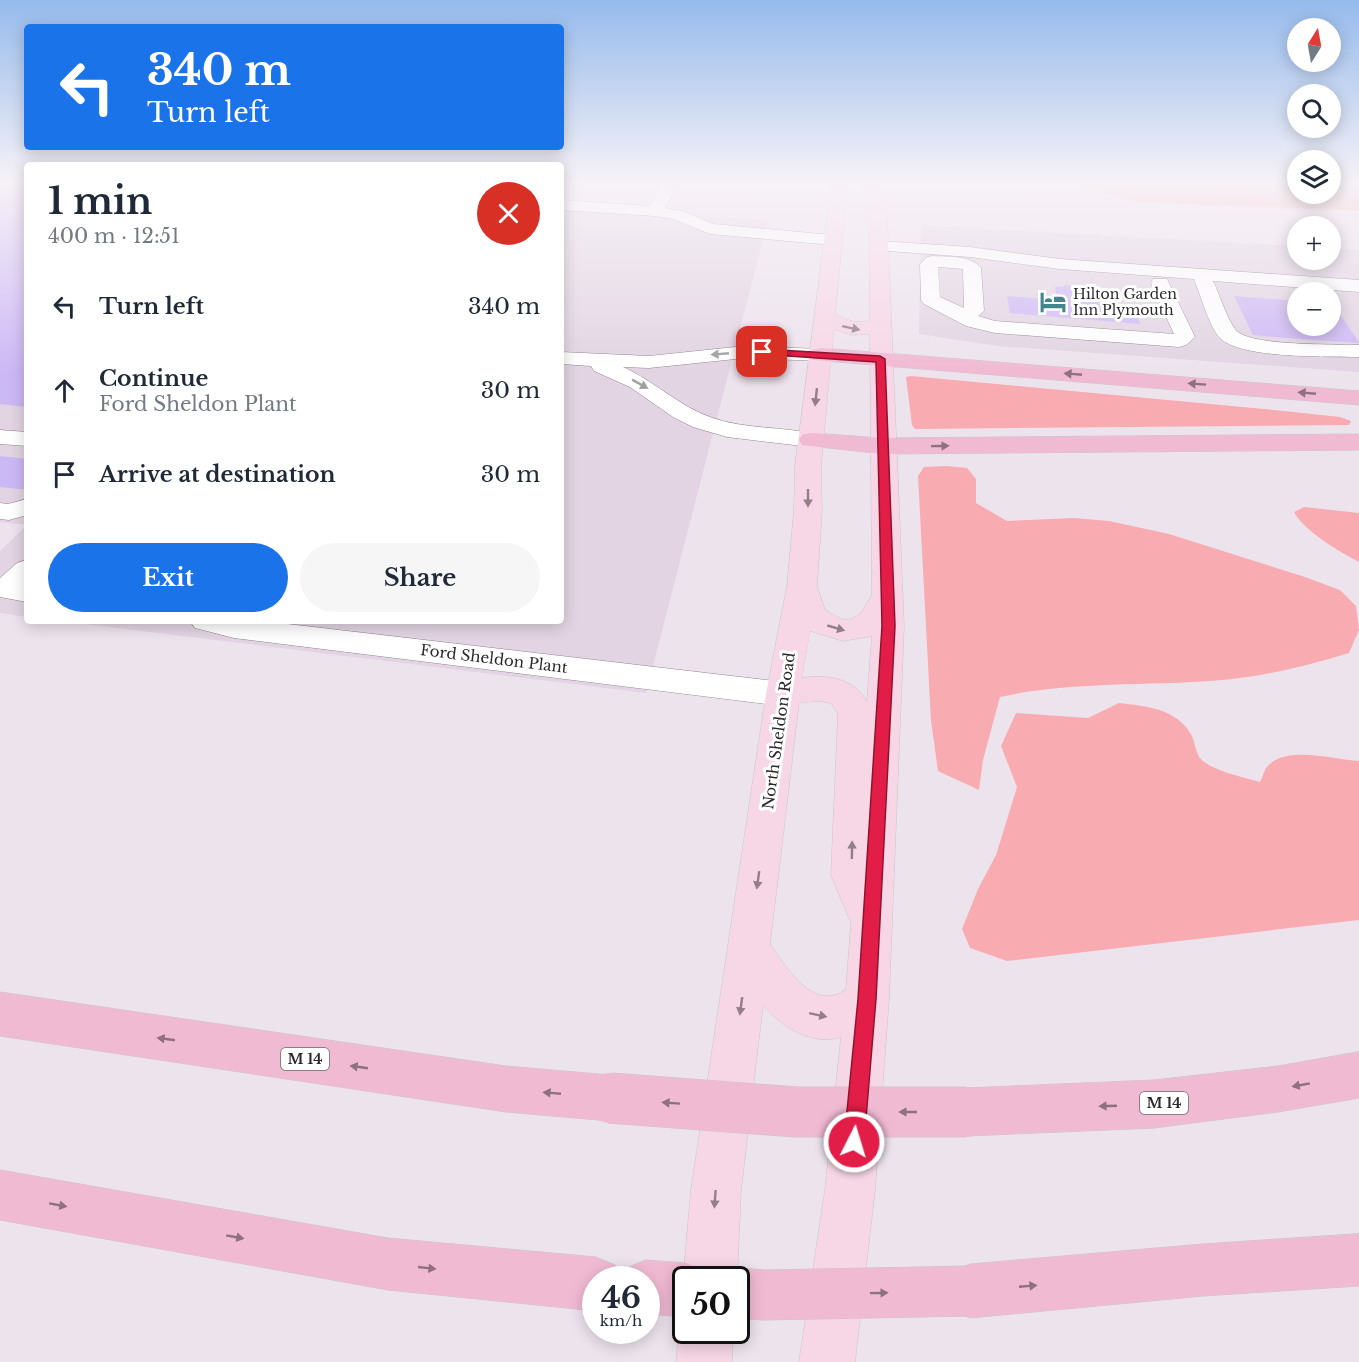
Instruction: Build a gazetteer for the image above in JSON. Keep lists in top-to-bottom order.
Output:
{
  "streets": {
    "highway": ["M 14"],
    "main road": ["North Sheldon Road"],
    "lane": ["Ford Sheldon Plant"]
  },
  "crossings": [
    ["Ford Sheldon Plant", "North Sheldon Road"]
  ],
  "places": {
    "hotel": ["Hilton Garden Inn Plymouth"]
  },
  "north": "top",
  "page": {
    "map_buttons": ["+", "−"],
    "turn": ["340 m", "Turn left"],
    "heading": ["1 min", "400 m · 12:51"],
    "list": [
      {
        "name": "Turn left",
        "value": "340 m"
      },
      {
        "name": "Continue",
        "note": "Ford Sheldon Plant",
        "value": "30 m"
      },
      {
        "name": "Arrive at destination",
        "value": "30 m"
      }
    ],
    "buttons": ["Exit", "Share"],
    "speed": "46 km/h",
    "limit": "50"
  }
}
